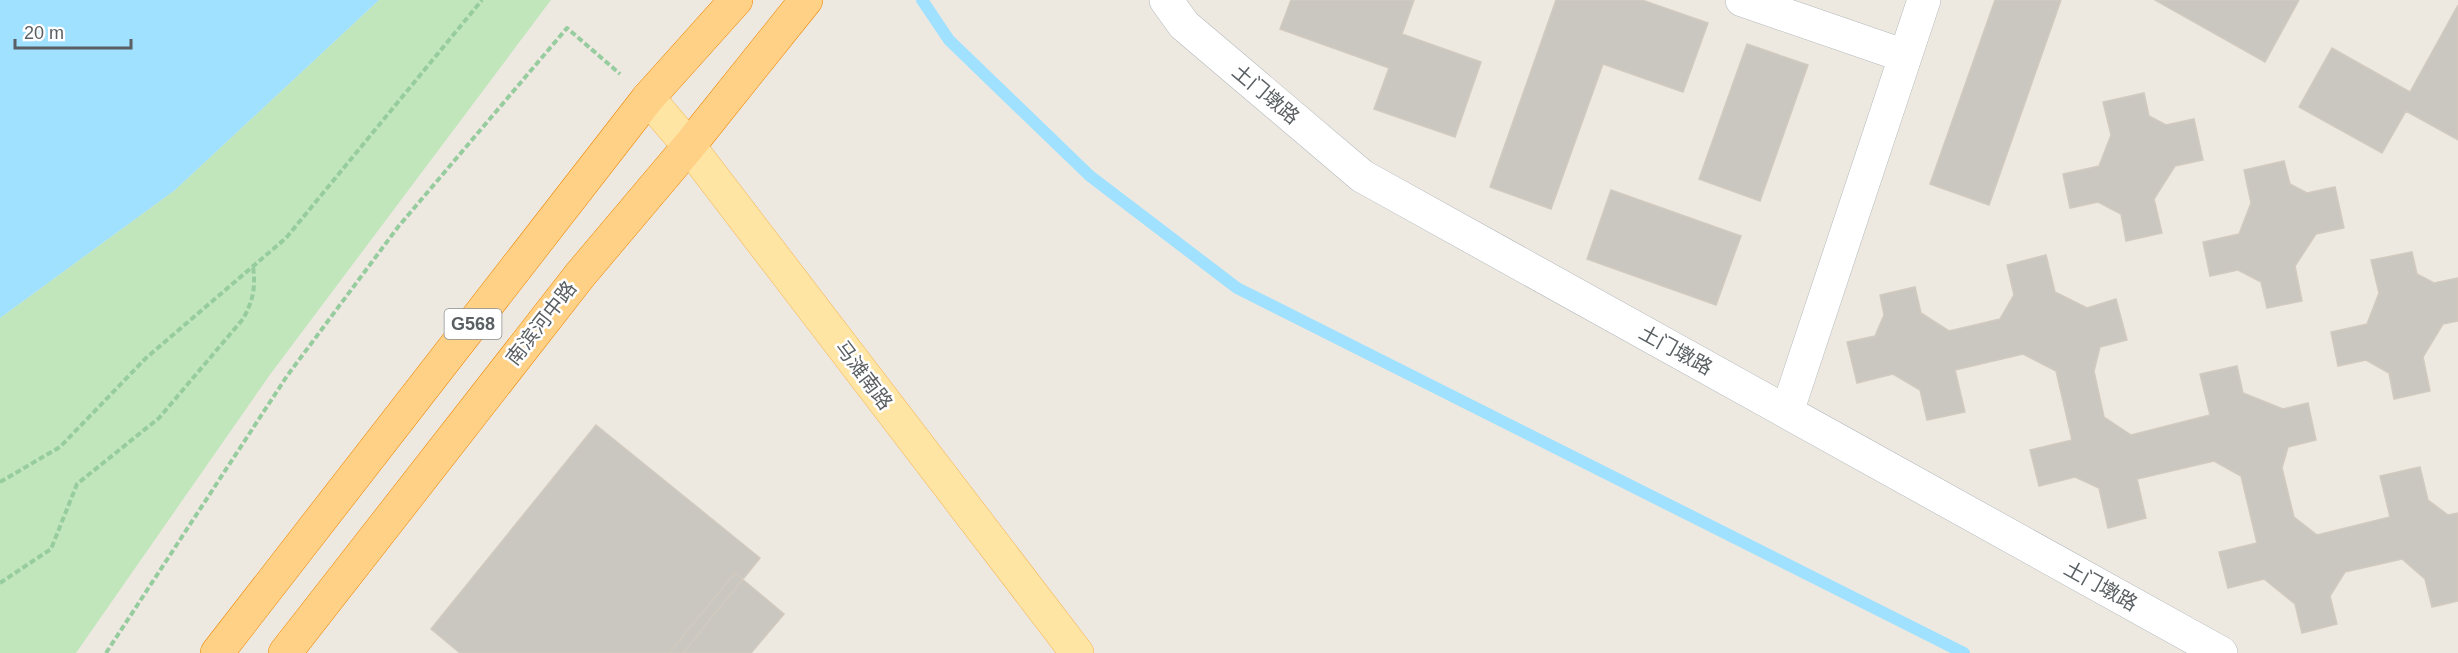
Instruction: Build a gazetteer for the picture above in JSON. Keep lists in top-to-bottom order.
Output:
{
  "streets": {
    "highway": ["南滨河中路", "G568"],
    "main road": ["马滩南路"],
    "street": ["土门墩路"]
  },
  "crossings": [
    ["南滨河中路", "马滩南路"],
    ["G568", "马滩南路"]
  ],
  "scale_bar": "20 m"
}
